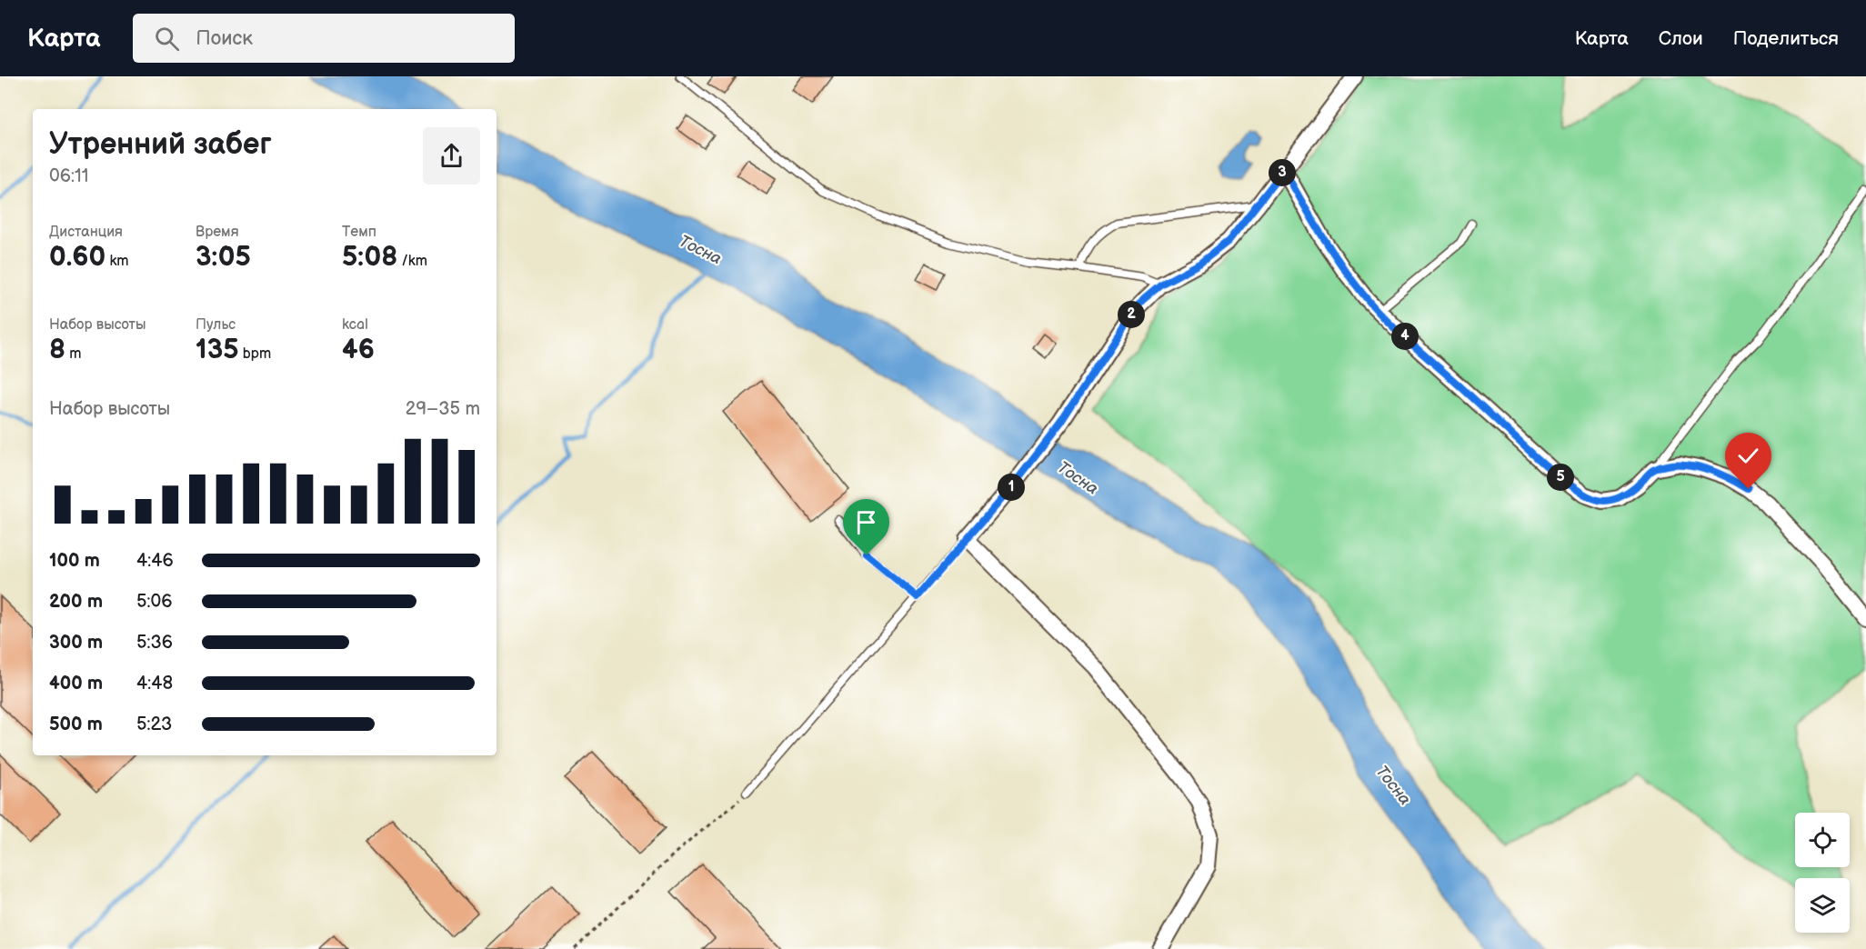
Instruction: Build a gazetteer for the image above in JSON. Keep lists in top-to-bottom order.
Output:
{
  "water": ["Тосна"],
  "page": {
    "header": "Карта",
    "search": "Поиск",
    "nav": ["Карта", "Слои", "Поделиться"],
    "heading": ["Утренний забег", "06:11"],
    "pins": [
      "3",
      "2",
      "4",
      "5",
      "1"
    ],
    "stats": [
      ["Дистанция", "0.60 km"],
      ["Время", "3:05"],
      ["Темп", "5:08 /km"],
      ["Набор высоты", "8 m"],
      ["Пульс", "135 bpm"],
      ["kcal", "46"]
    ],
    "chart": ["Набор высоты", "29–35 m"],
    "list": [
      {
        "name": "100 m",
        "note": "4:46"
      },
      {
        "name": "200 m",
        "note": "5:06"
      },
      {
        "name": "300 m",
        "note": "5:36"
      },
      {
        "name": "400 m",
        "note": "4:48"
      },
      {
        "name": "500 m",
        "note": "5:23"
      }
    ]
  }
}
